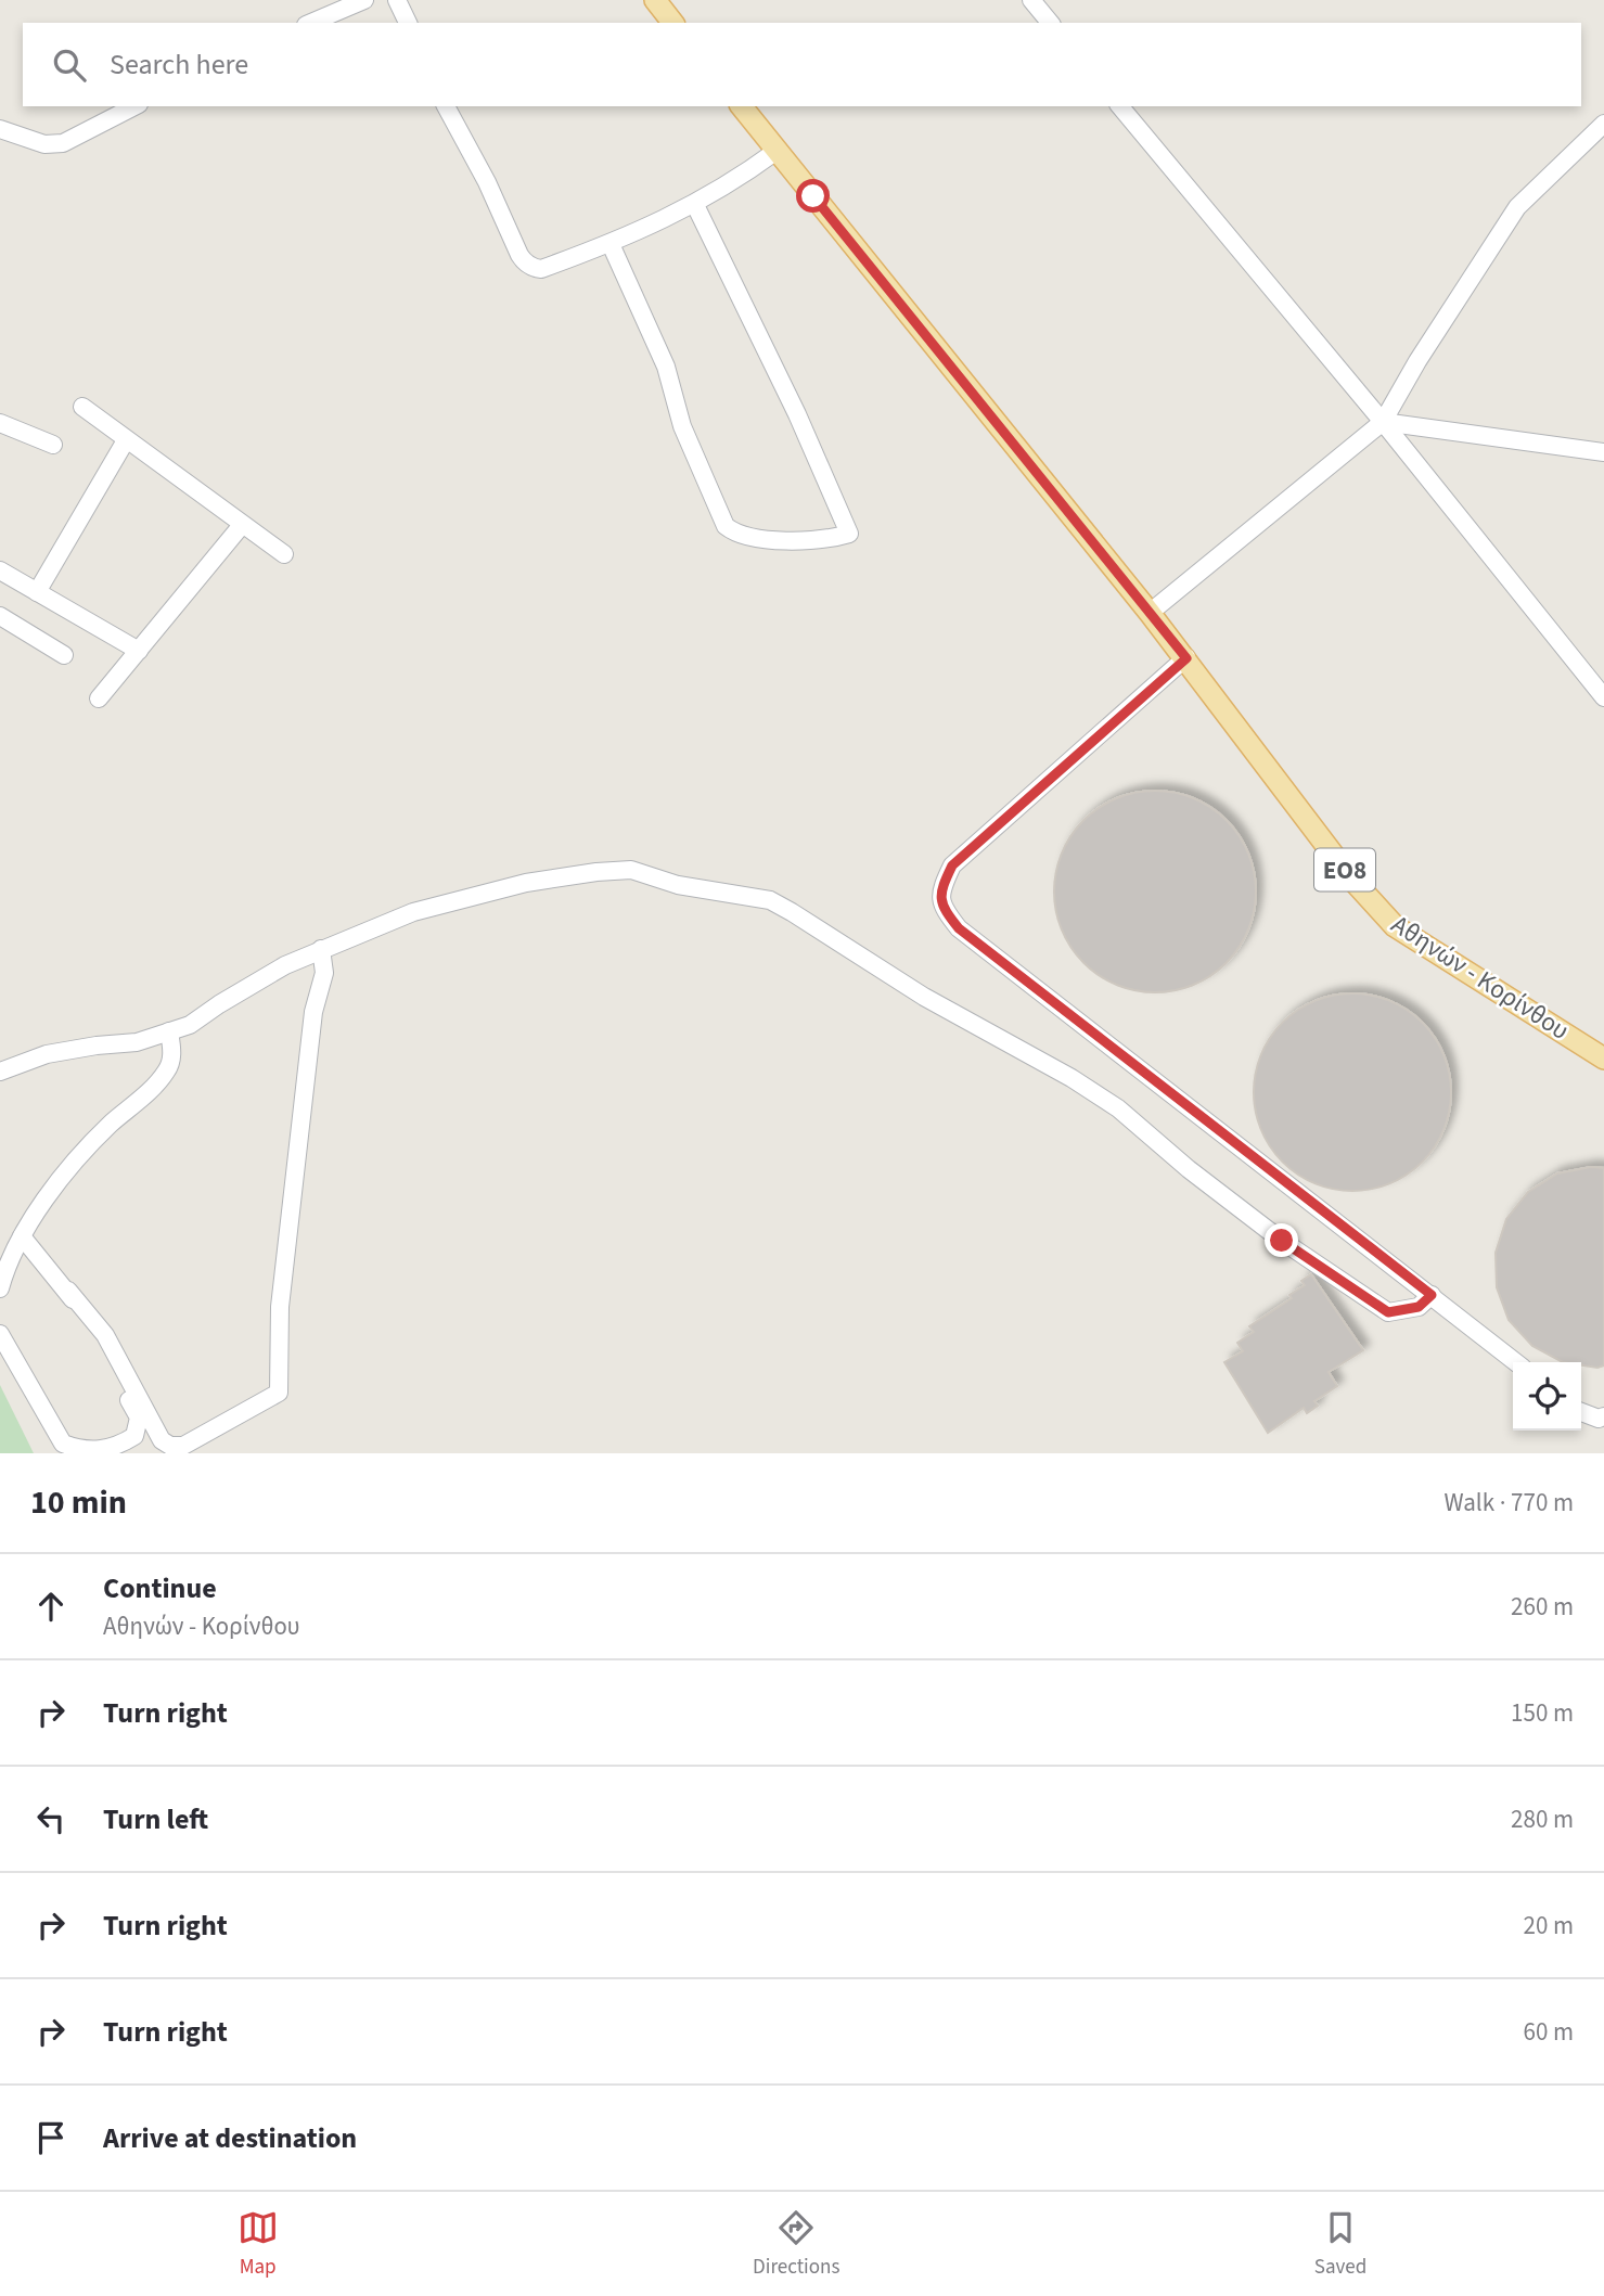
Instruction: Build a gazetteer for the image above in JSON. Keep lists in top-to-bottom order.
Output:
{
  "streets": {
    "main road": ["ΕΟ8", "Αθηνών - Κορίνθου"]
  },
  "page": {
    "search": "Search here",
    "heading": ["10 min", "Walk · 770 m"],
    "list": [
      ["Continue", "Αθηνών - Κορίνθου", "260 m"],
      ["Turn right", "150 m"],
      ["Turn left", "280 m"],
      ["Turn right", "20 m"],
      ["Turn right", "60 m"],
      "Arrive at destination"
    ],
    "nav": ["Map", "Directions", "Saved"]
  }
}
